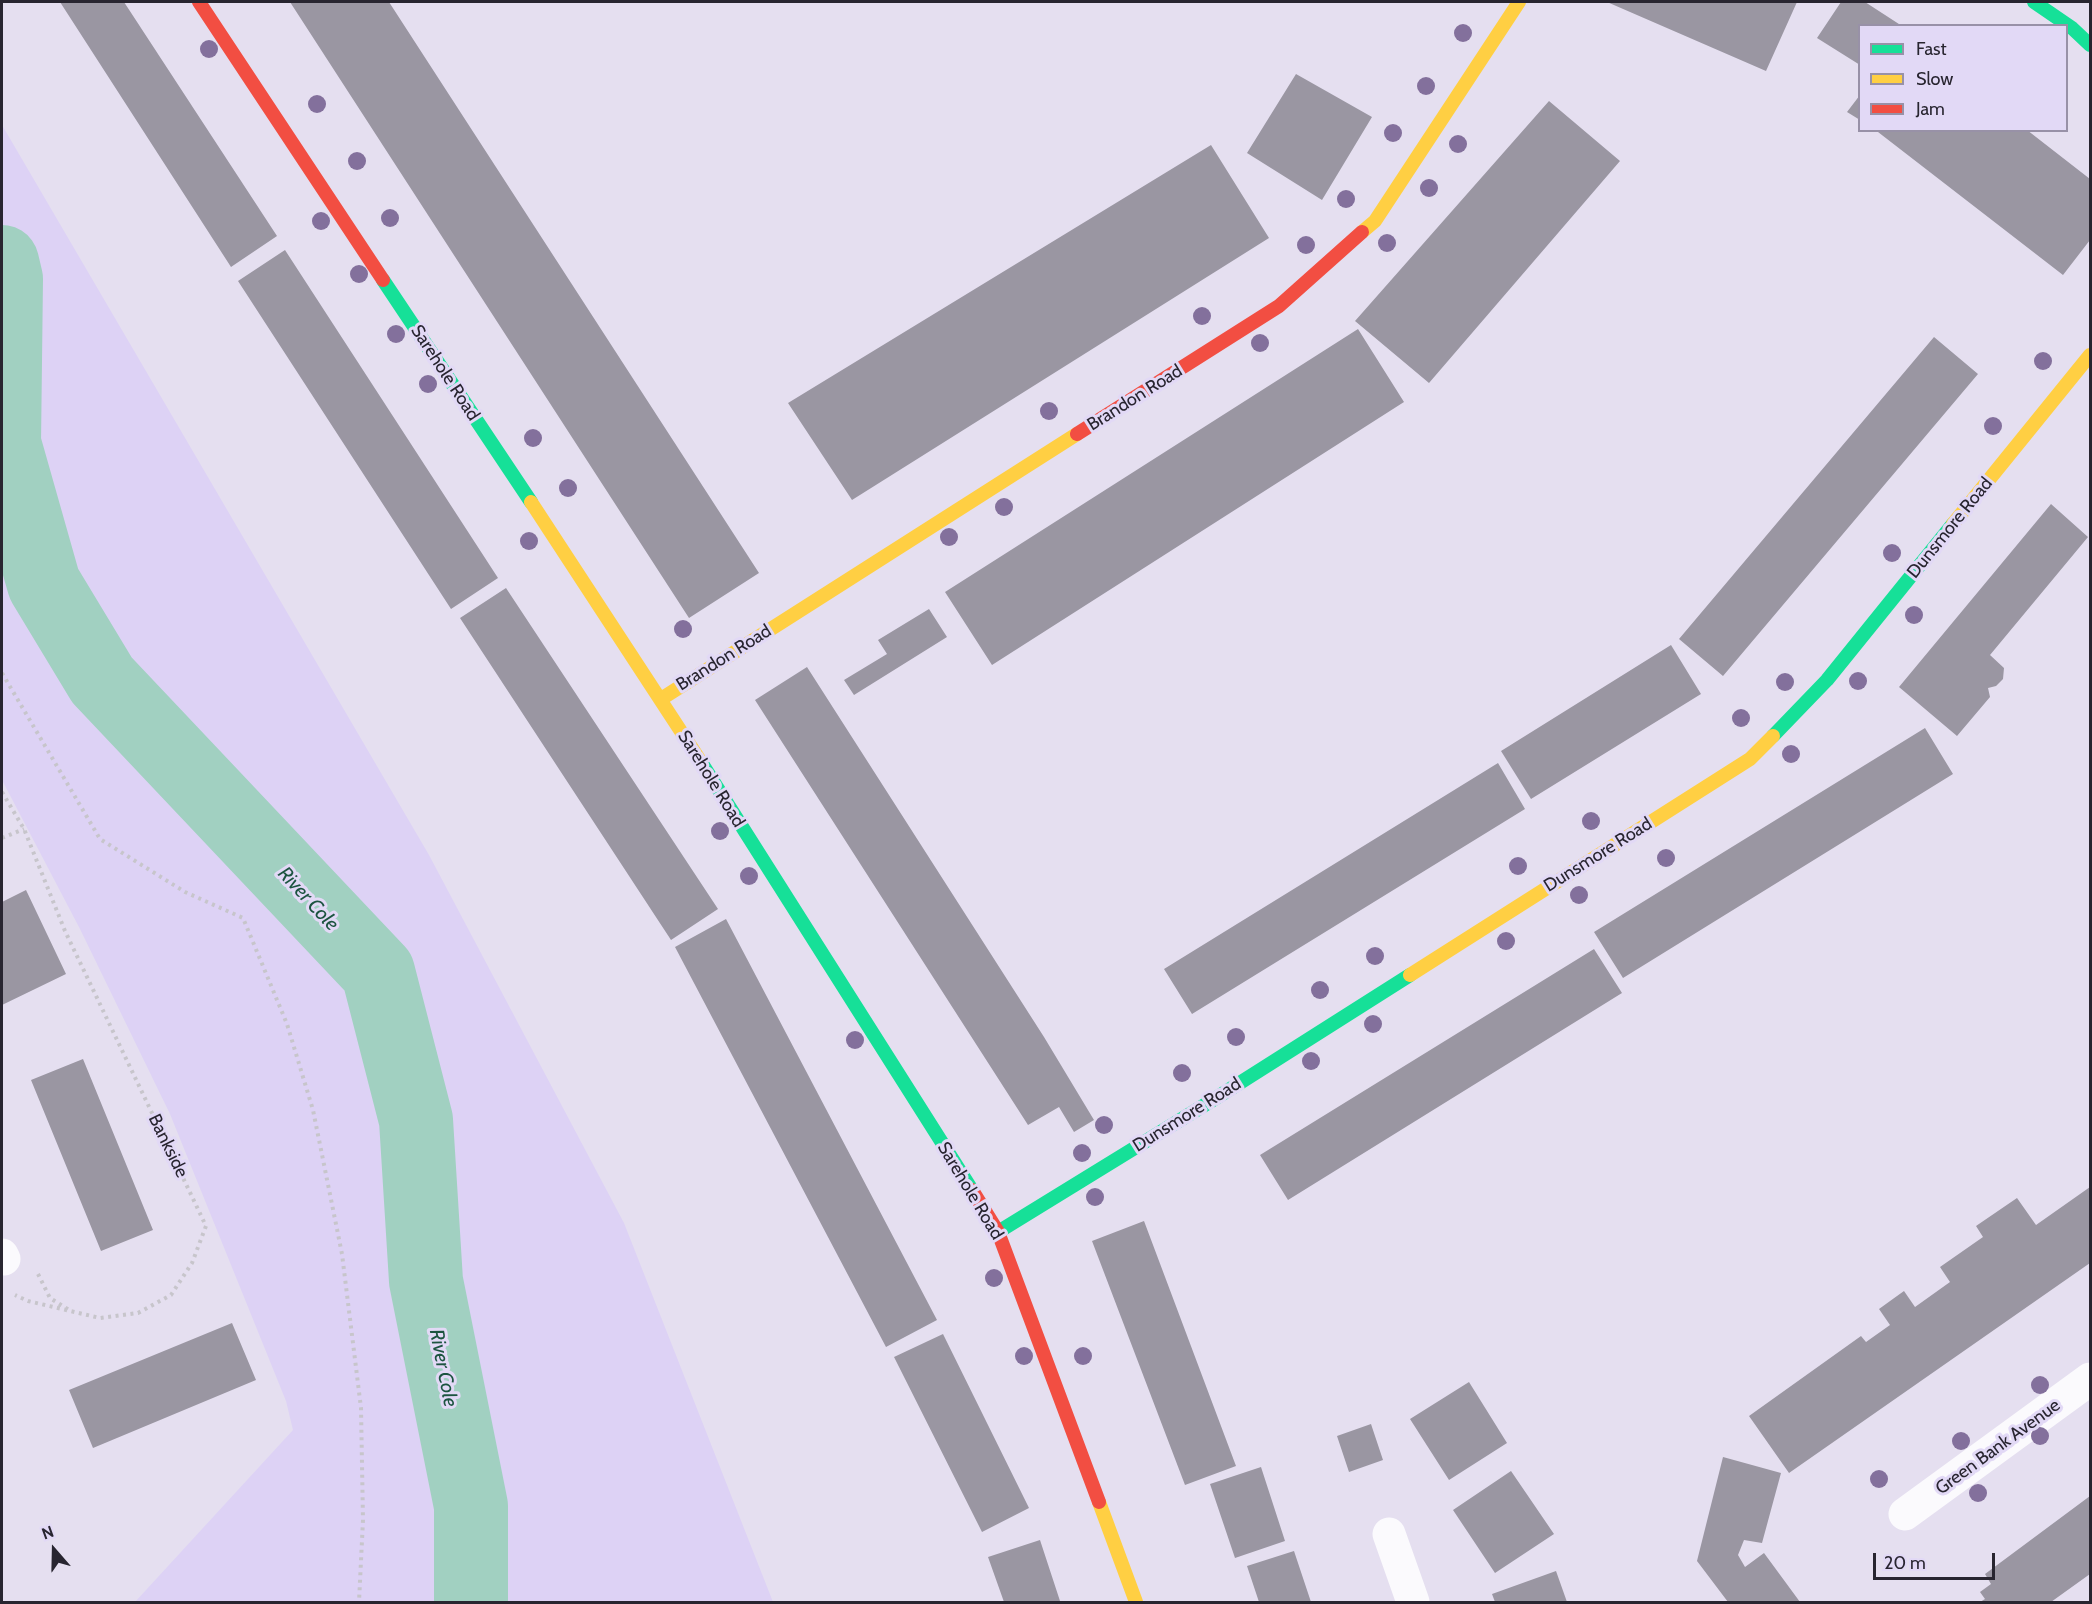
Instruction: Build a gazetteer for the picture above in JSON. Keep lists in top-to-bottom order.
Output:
{
  "streets": {
    "main road": ["Sarehole Road", "Brandon Road", "Dunsmore Road"],
    "street": ["Green Bank Avenue"],
    "path": ["Bankside"]
  },
  "crossings": [
    ["Sarehole Road", "Brandon Road"],
    ["Sarehole Road", "Dunsmore Road"]
  ],
  "water": ["River Cole"],
  "legend": ["Fast", "Slow", "Jam"],
  "scale_bar": "20 m",
  "north": "top"
}
